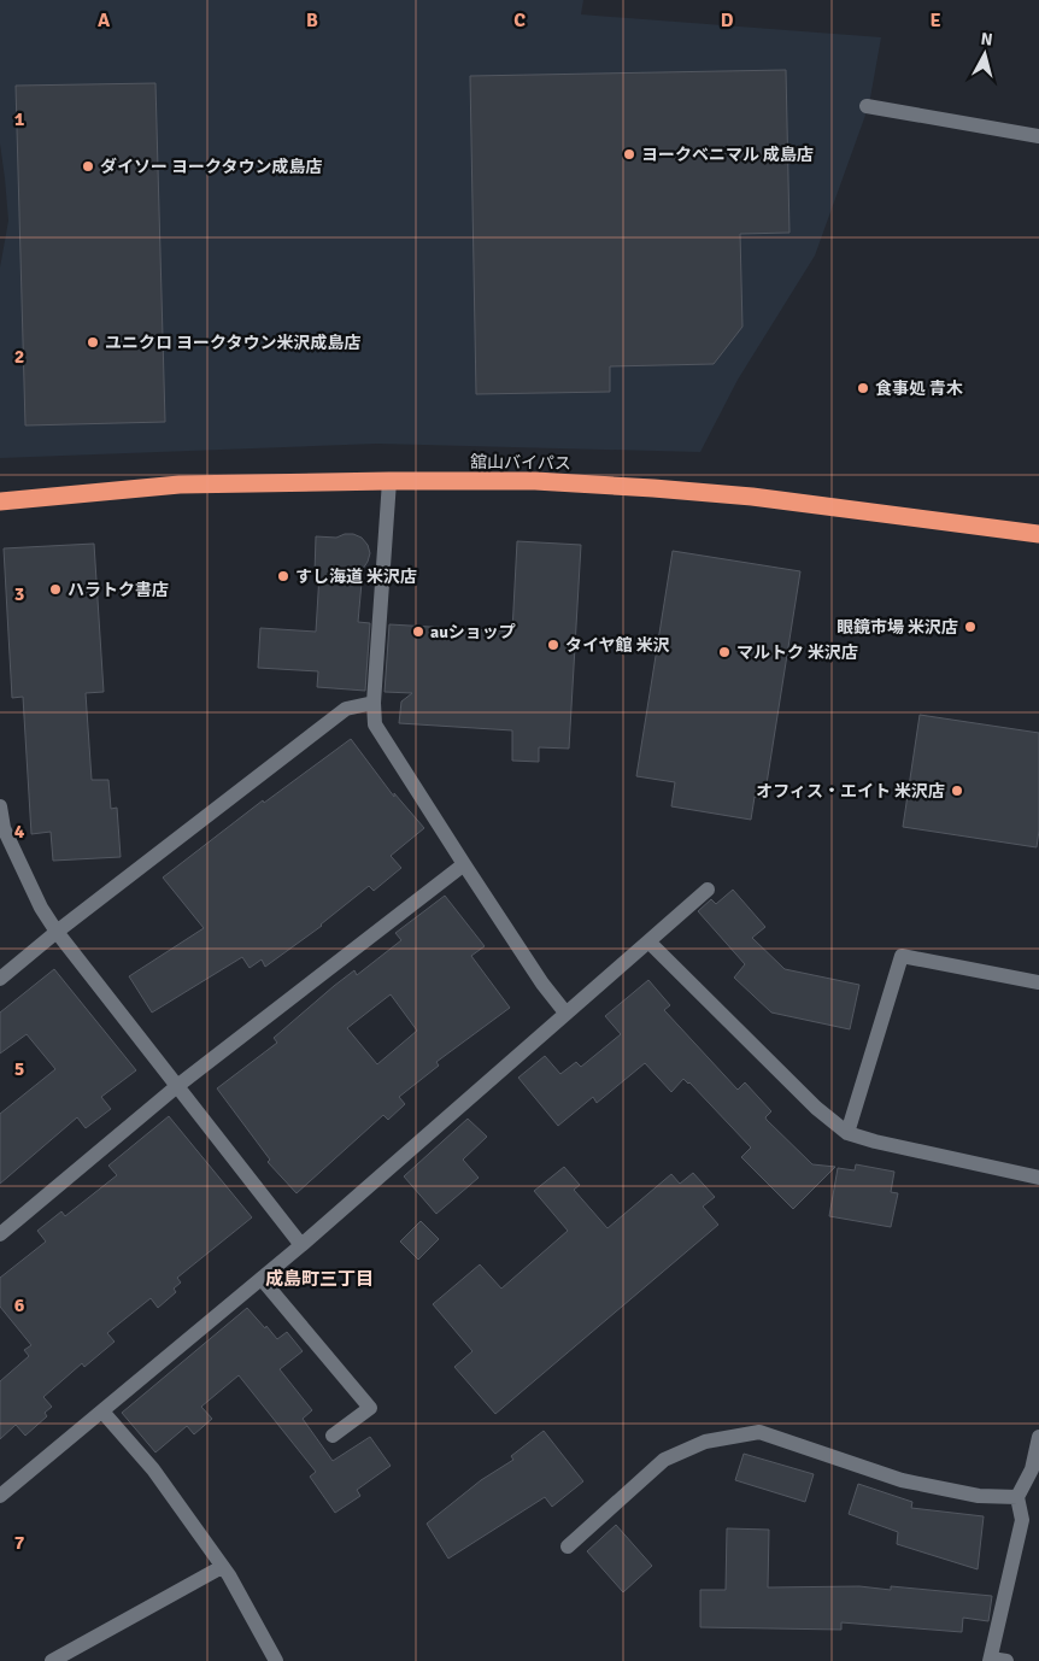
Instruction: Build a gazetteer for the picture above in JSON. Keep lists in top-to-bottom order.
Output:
{
  "streets": {
    "highway": ["舘山バイパス"]
  },
  "districts": ["成島町三丁目"],
  "places": [
    "ヨークベニマル 成島店",
    "ダイソー ヨークタウン成島店",
    "ユニクロ ヨークタウン米沢成島店",
    "食事処 青木",
    "すし海道 米沢店",
    "ハラトク書店",
    "眼鏡市場 米沢店",
    "auショップ",
    "タイヤ館 米沢",
    "マルトク 米沢店",
    "オフィス・エイト 米沢店"
  ],
  "north": "top",
  "grid": {
    "columns": [
      "A",
      "B",
      "C",
      "D",
      "E"
    ],
    "rows": [
      "1",
      "2",
      "3",
      "4",
      "5",
      "6",
      "7"
    ]
  }
}
